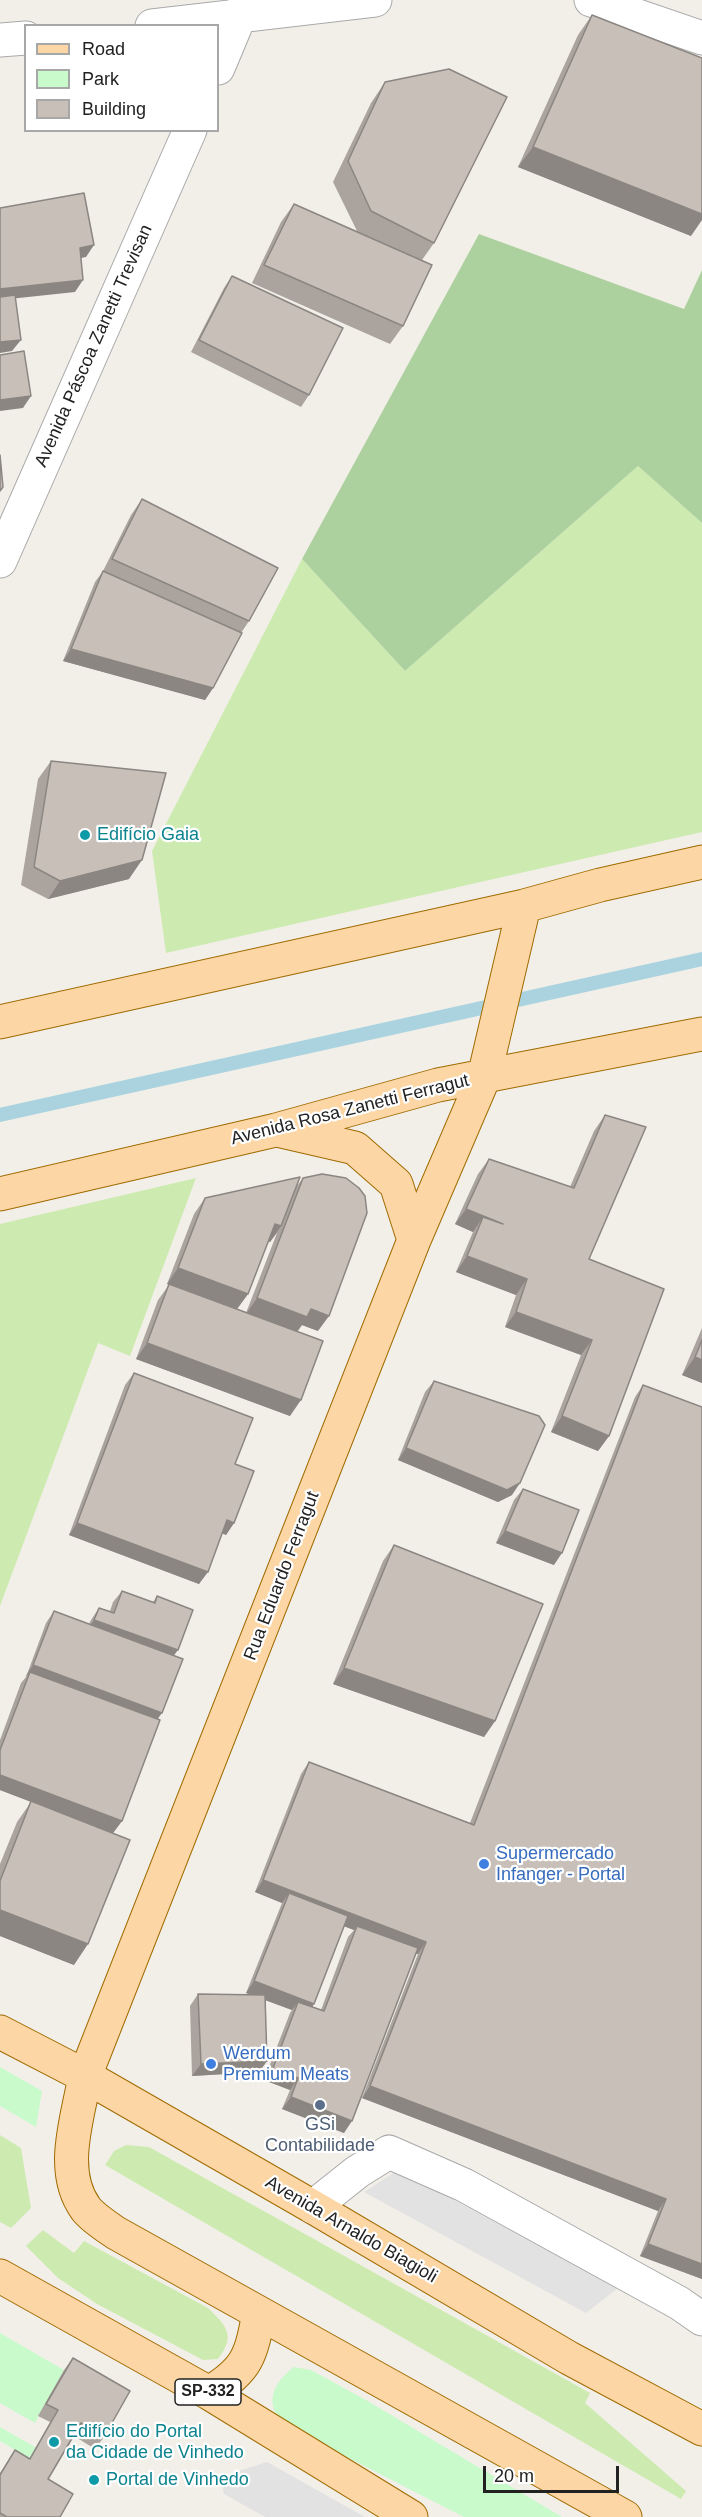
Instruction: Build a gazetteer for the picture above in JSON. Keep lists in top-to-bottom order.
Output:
{
  "streets": {
    "main road": [
      "Avenida Rosa Zanetti Ferragut",
      "Rua Eduardo Ferragut",
      "Avenida Arnaldo Biagioli",
      "SP-332"
    ],
    "street": ["Avenida Páscoa Zanetti Trevisan"]
  },
  "crossings": [
    ["Avenida Rosa Zanetti Ferragut", "Rua Eduardo Ferragut"],
    ["Rua Eduardo Ferragut", "Avenida Arnaldo Biagioli"]
  ],
  "places": [
    "Edifício Gaia",
    "Supermercado Infanger - Portal",
    "Werdum Premium Meats",
    "GSi Contabilidade",
    "Edifício do Portal da Cidade de Vinhedo",
    "Portal de Vinhedo"
  ],
  "legend": ["Road", "Park", "Building"],
  "scale_bar": "20 m"
}
